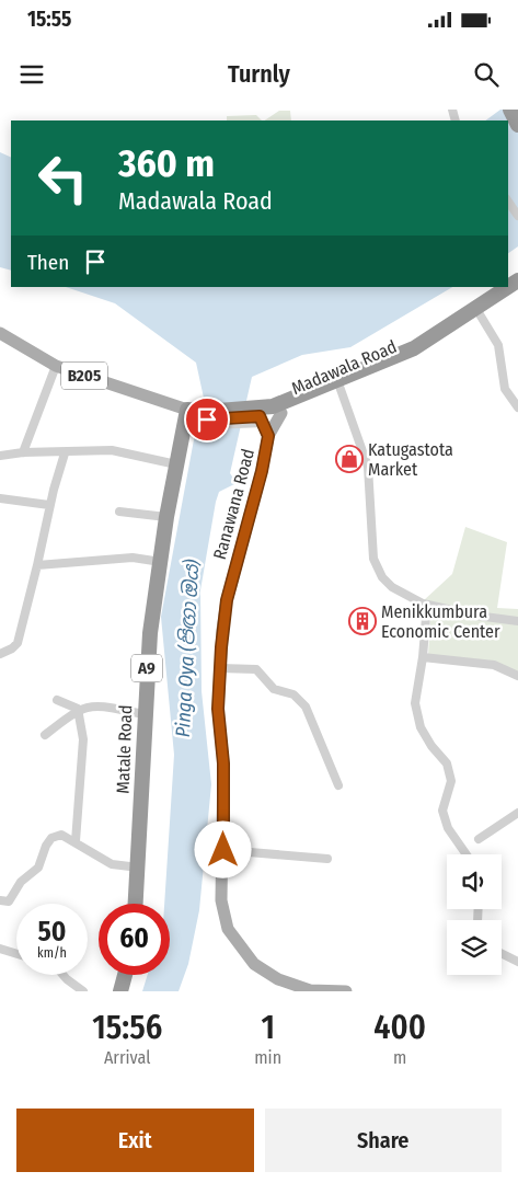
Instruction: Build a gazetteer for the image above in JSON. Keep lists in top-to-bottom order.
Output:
{
  "streets": {
    "highway": ["Madawala Road", "A9", "Matale Road"],
    "main road": ["B205", "Ranawana Road"]
  },
  "crossings": [
    ["Madawala Road", "Matale Road"]
  ],
  "water": ["Pinga Oya (පිඟා ඔය)"],
  "places": {
    "shop": ["Katugastota Market"],
    "building": ["Menikkumbura Economic Center"]
  },
  "page": {
    "status": "15:55",
    "header": "Turnly",
    "turn": ["360 m", "Madawala Road"],
    "then": "Then",
    "speed": "50 km/h",
    "limit": "60",
    "eta": [
      "15:56",
      "Arrival",
      "1",
      "min",
      "400",
      "m"
    ],
    "buttons": ["Exit", "Share"]
  }
}
